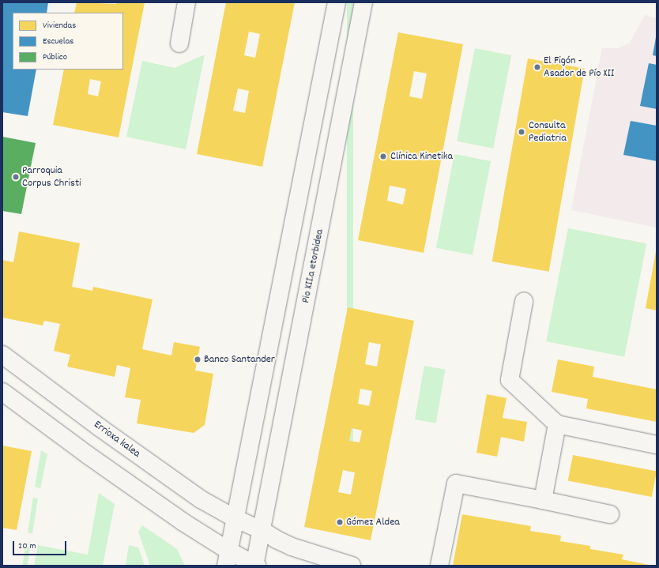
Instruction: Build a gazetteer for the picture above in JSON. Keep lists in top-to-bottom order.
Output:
{
  "streets": {
    "street": ["Pio XII.a etorbidea", "Errioxa kalea"]
  },
  "places": [
    "El Figón - Asador de Pío XII",
    "Consulta Pediatria",
    "Clínica Kinetika",
    "Parroquia Corpus Christi",
    "Banco Santander",
    "Gómez Aldea"
  ],
  "legend": ["Viviendas", "Escuelas", "Público"],
  "scale_bar": "20 m"
}
